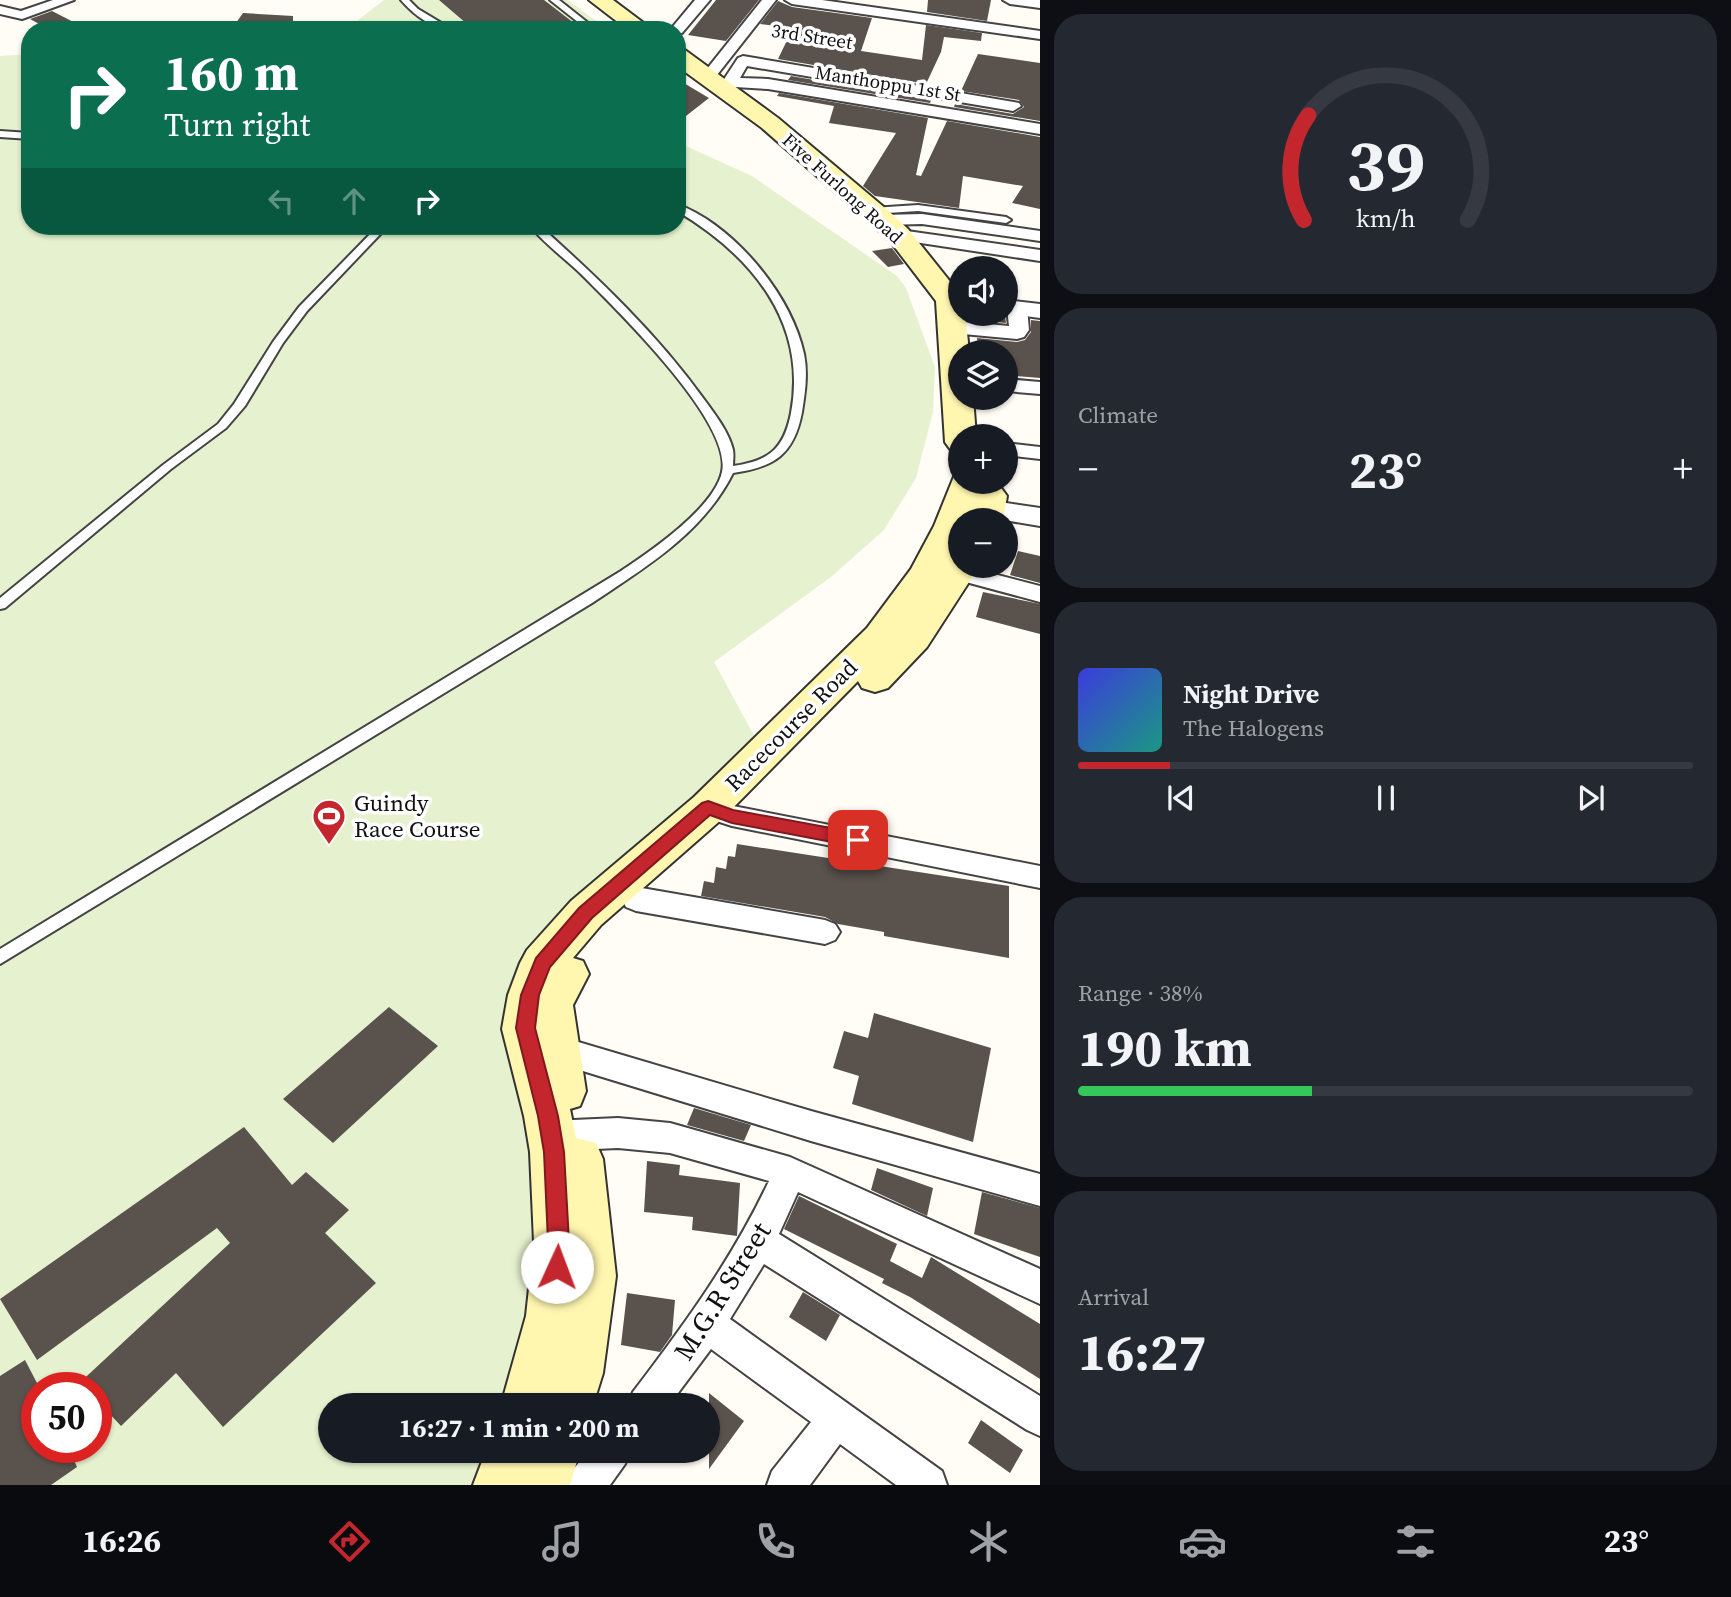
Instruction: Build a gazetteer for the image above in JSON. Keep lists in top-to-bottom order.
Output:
{
  "streets": {
    "main road": ["Five Furlong Road", "Racecourse Road"],
    "street": ["Manthoppu 1st St", "M.G.R Street"]
  },
  "places": {
    "sports": ["Guindy Race Course"]
  },
  "page": {
    "turn": ["160 m", "Turn right"],
    "map_buttons": ["+", "−"],
    "tile": [
      "Climate",
      ["Range · 38%", "190 km"],
      ["Arrival", "16:27"]
    ],
    "heat": ["−", "23°", "+"],
    "song": ["Night Drive", "The Halogens"],
    "limit": "50",
    "trip": "16:27 · 1 min · 200 m",
    "tabs": ["16:26", "23°"],
    "gauge": ["39", "km/h"]
  }
}
